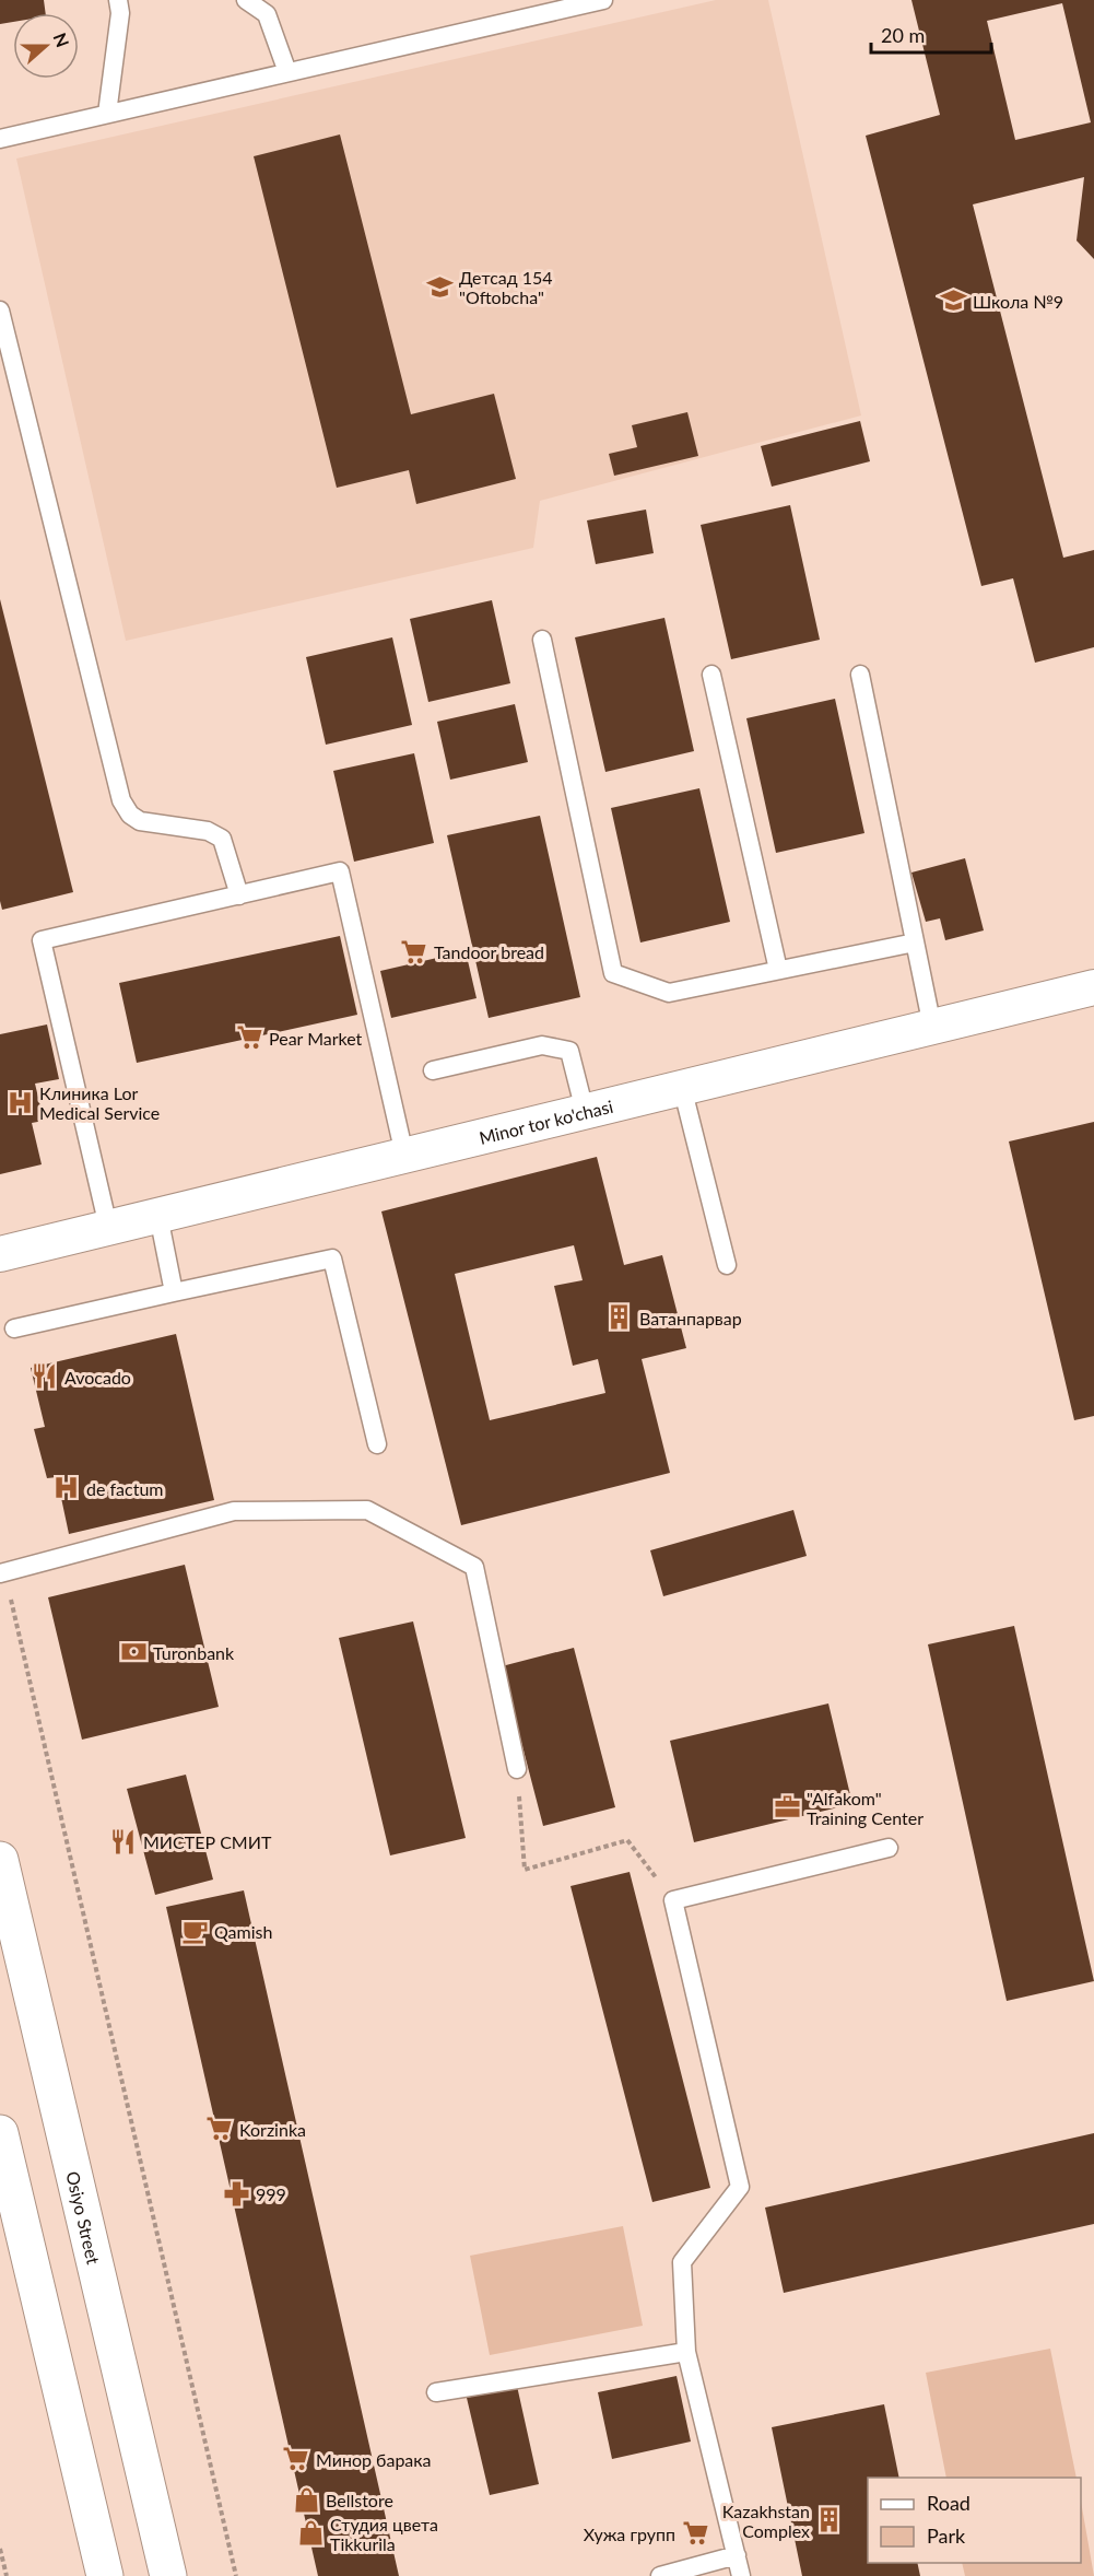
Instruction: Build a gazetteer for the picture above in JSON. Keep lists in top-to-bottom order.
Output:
{
  "streets": {
    "main road": ["Osiyo Street"],
    "street": ["Minor tor ko'chasi"]
  },
  "places": {
    "school or university": ["Детсад 154 \"Oftobcha\"", "Школа №9"],
    "supermarket": [
      "Tandoor bread",
      "Pear Market",
      "Korzinka",
      "Минор барака",
      "Хужа групп"
    ],
    "hospital": ["Клиника Lor Medical Service", "de factum"],
    "building": ["Ватанпарвар", "Kazakhstan Complex"],
    "restaurant": ["Avocado", "МИСТЕР СМИТ"],
    "bank": ["Turonbank"],
    "office": ["\"Alfakom\" Training Center"],
    "cafe": ["Qamish"],
    "pharmacy": ["999"],
    "shop": ["Bellstore", "Студия цвета Tikkurila"]
  },
  "legend": ["Road", "Park"],
  "scale_bar": "20 m",
  "north": "right"
}
